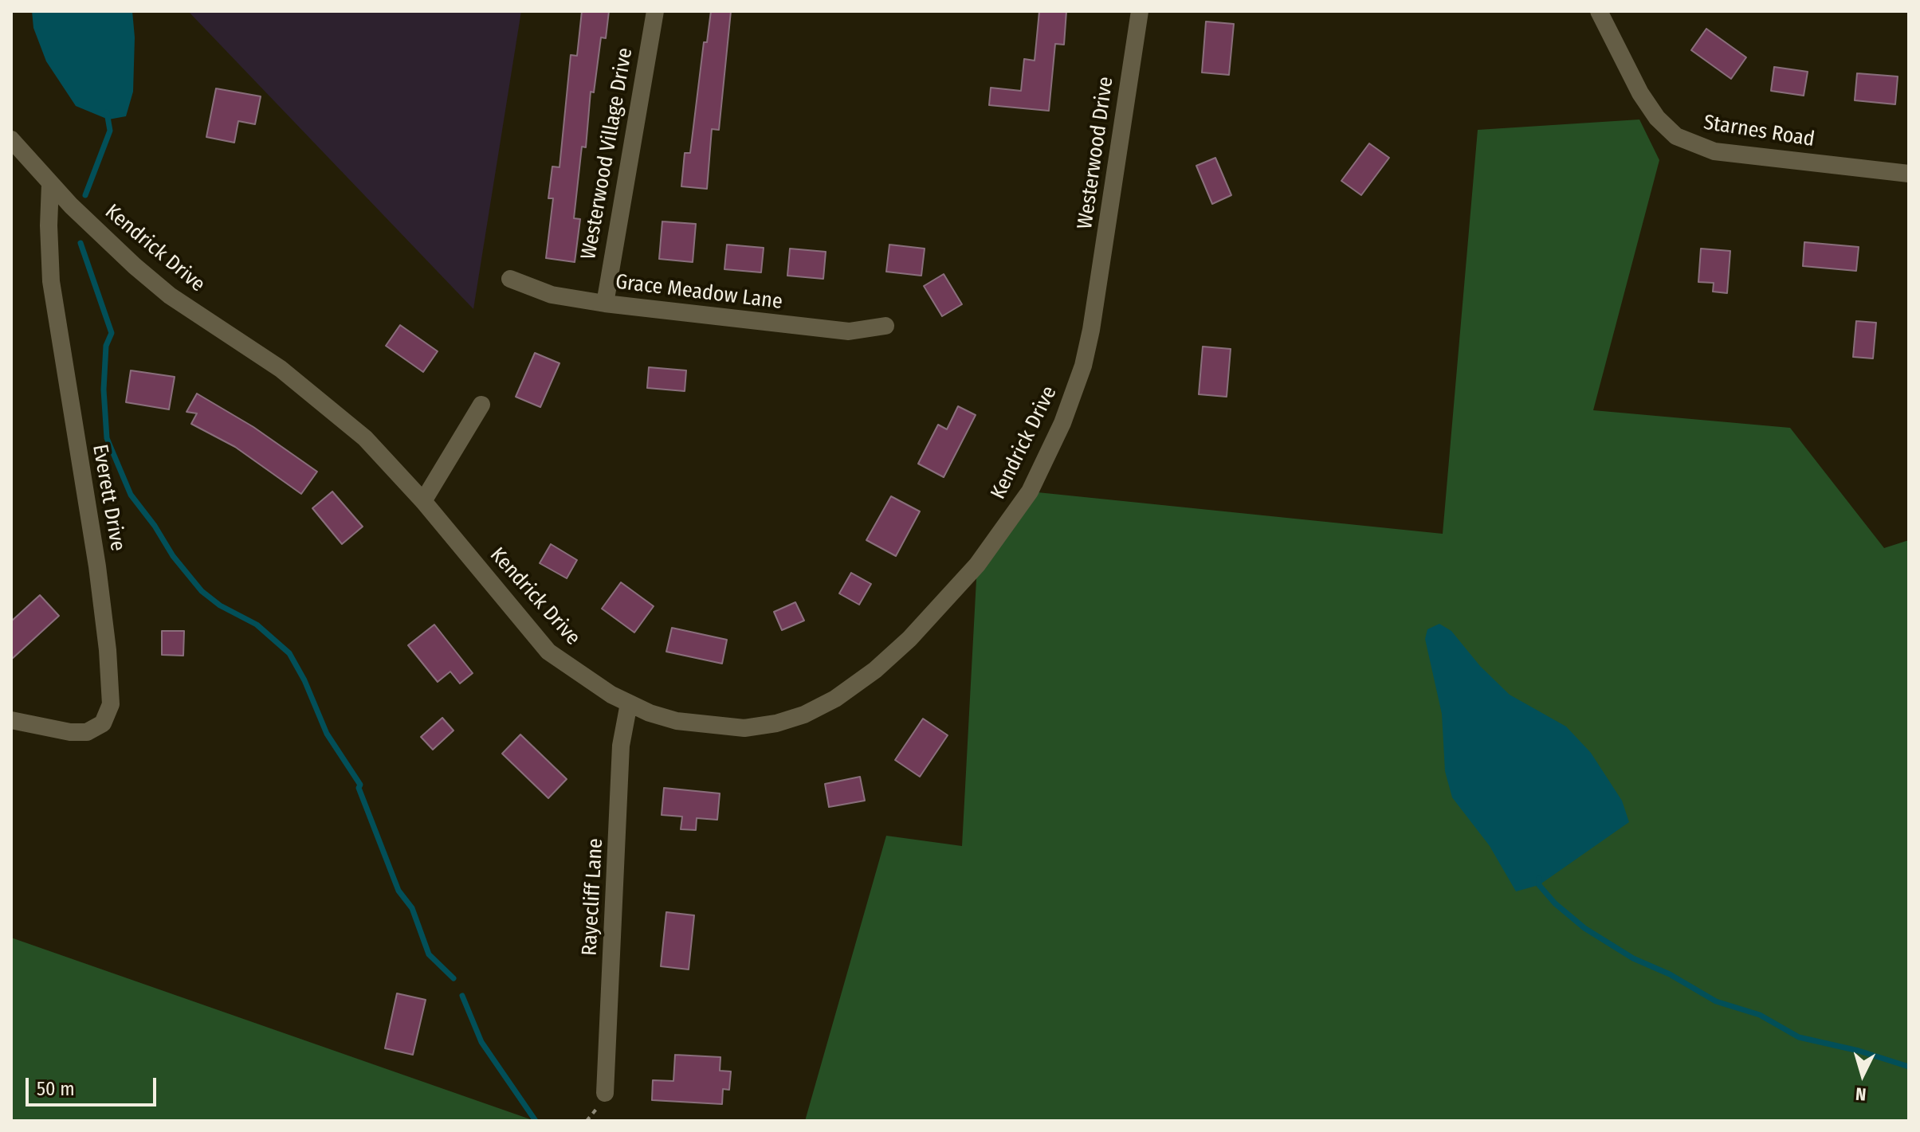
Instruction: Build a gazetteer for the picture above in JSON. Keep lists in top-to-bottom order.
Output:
{
  "streets": {
    "street": [
      "Starnes Road",
      "Westerwood Drive",
      "Westerwood Village Drive",
      "Kendrick Drive",
      "Grace Meadow Lane",
      "Everett Drive",
      "Rayecliff Lane"
    ]
  },
  "crossings": [
    ["Westerwood Drive", "Kendrick Drive"],
    ["Westerwood Village Drive", "Grace Meadow Lane"],
    ["Kendrick Drive", "Everett Drive"],
    ["Kendrick Drive", "Rayecliff Lane"]
  ],
  "scale_bar": "50 m",
  "north": "bottom"
}
